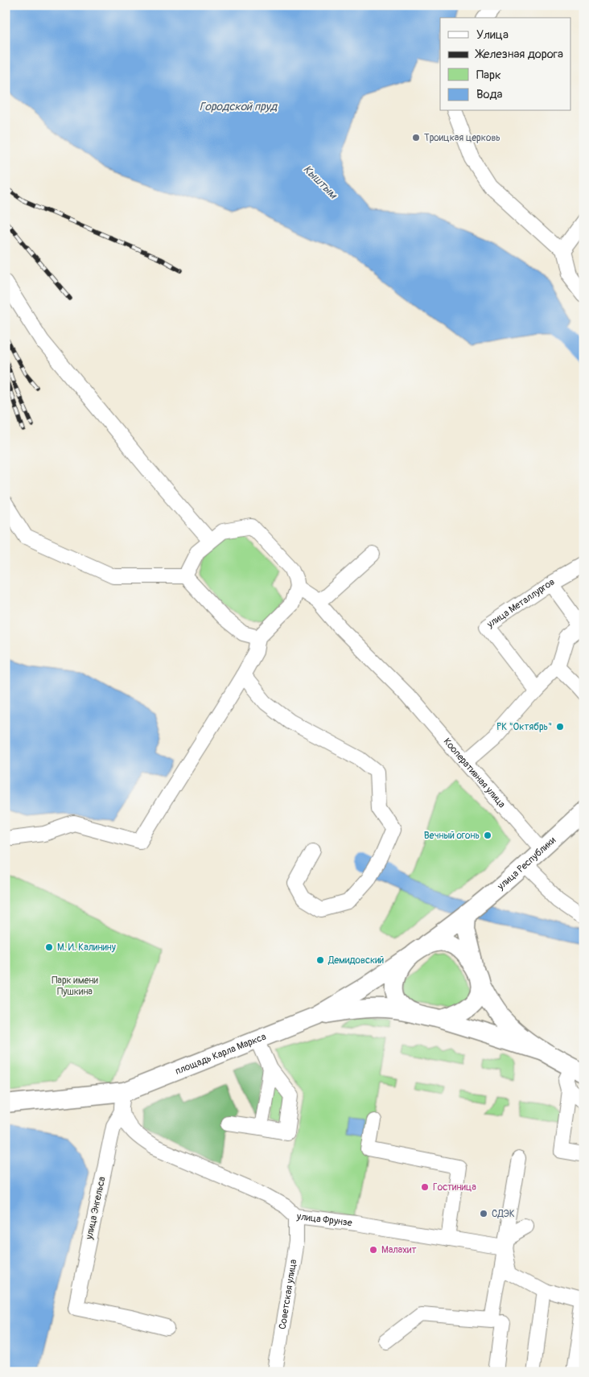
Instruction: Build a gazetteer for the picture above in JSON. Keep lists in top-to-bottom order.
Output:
{
  "streets": {
    "main road": ["улица Республики", "площадь Карла Маркса"],
    "street": [
      "улица Металлургов",
      "Кооперативная улица",
      "улица Энгельса",
      "улица Фрунзе",
      "Советская улица"
    ]
  },
  "crossings": [
    ["Кооперативная улица", "улица Республики"],
    ["улица Энгельса", "улица Фрунзе"],
    ["улица Фрунзе", "Советская улица"]
  ],
  "water": ["Городской пруд", "Кыштым"],
  "parks": ["Парк имени Пушкина"],
  "places": [
    "Троицкая церковь",
    "РК \"Октябрь\"",
    "Вечный огонь",
    "М. И. Калинину",
    "Демидовский",
    "Гостиница",
    "СДЭК",
    "Малахит"
  ],
  "legend": [
    "Улица",
    "Железная дорога",
    "Парк",
    "Вода"
  ]
}
